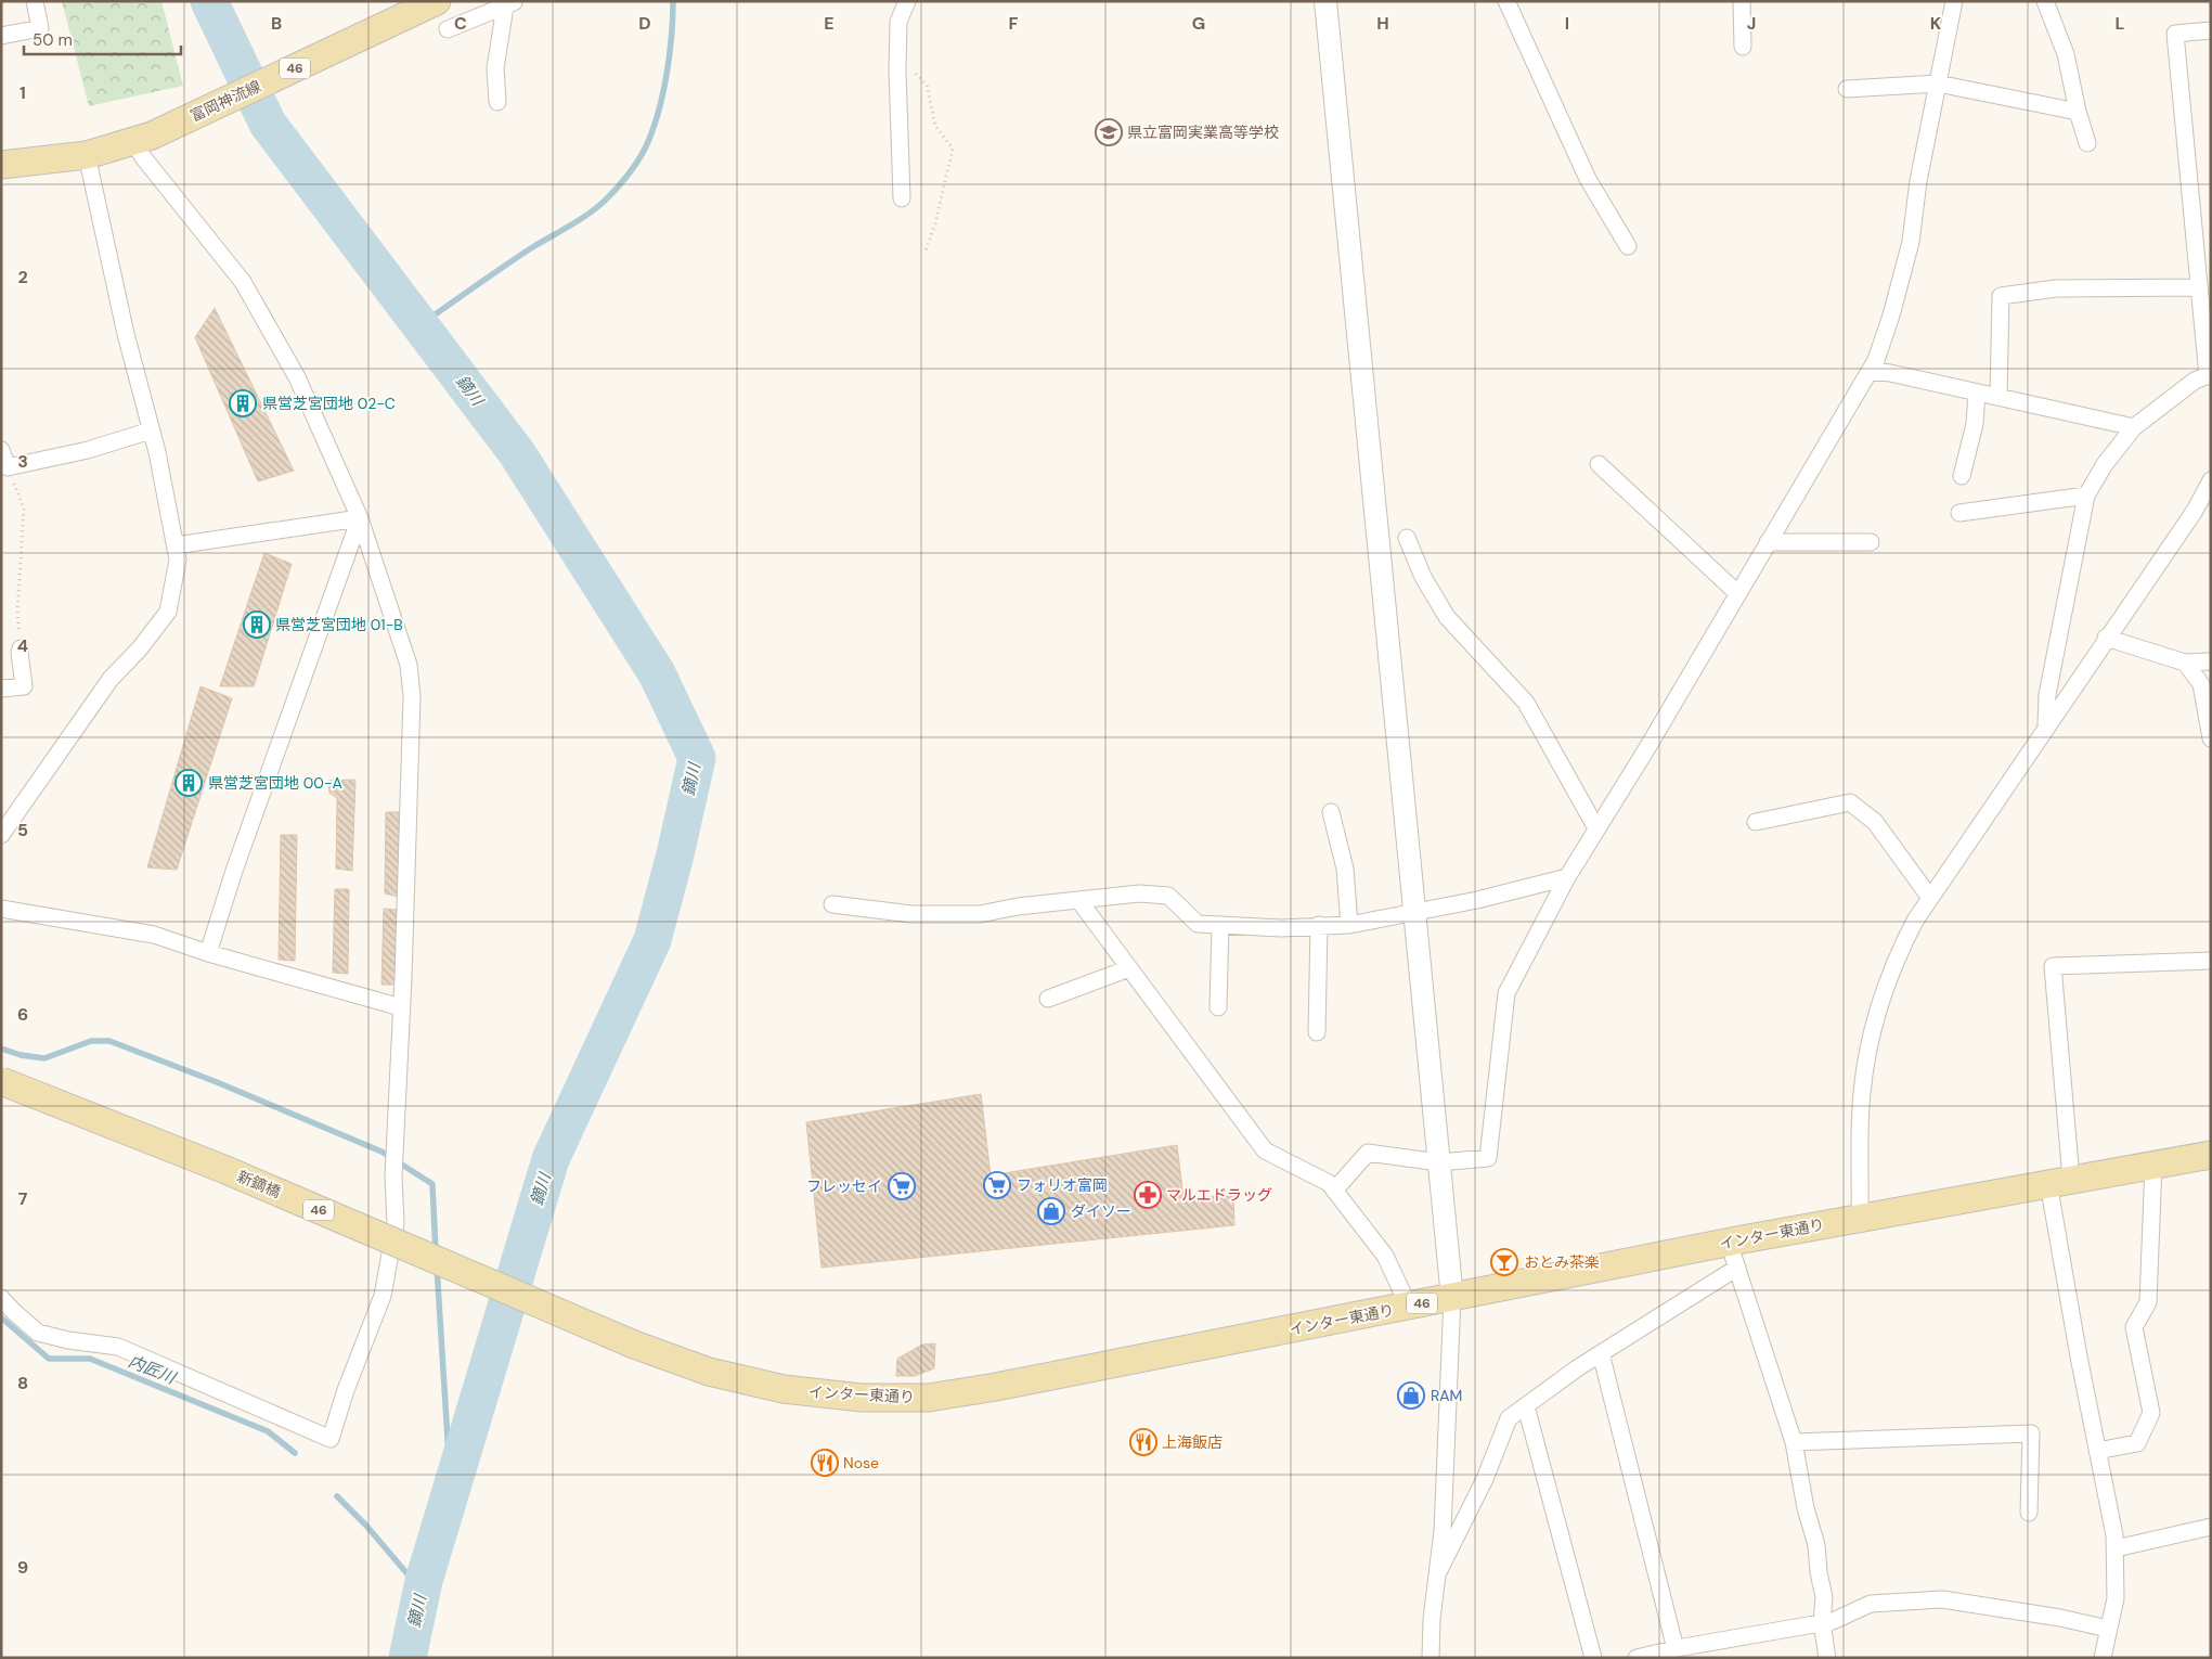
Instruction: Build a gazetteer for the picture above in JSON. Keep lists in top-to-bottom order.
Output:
{
  "streets": {
    "main road": [
      "46",
      "富岡神流線",
      "新鏑橋",
      "インター東通り"
    ]
  },
  "crossings": [
    ["新鏑橋", "インター東通り"]
  ],
  "water": ["鏑川", "内匠川"],
  "places": {
    "school or university": ["県立富岡実業高等学校"],
    "building": ["県営芝宮団地 02-C", "県営芝宮団地 01-B", "県営芝宮団地 00-A"],
    "supermarket": ["フォリオ富岡", "フレッセイ"],
    "pharmacy": ["マルエドラッグ"],
    "shop": ["ダイソー", "RAM"],
    "bar": ["おとみ茶楽"],
    "restaurant": ["上海飯店", "Nose"]
  },
  "scale_bar": "50 m",
  "grid": {
    "columns": [
      "B",
      "C",
      "D",
      "E",
      "F",
      "G",
      "H",
      "I",
      "J",
      "K",
      "L"
    ],
    "rows": [
      "1",
      "2",
      "3",
      "4",
      "5",
      "6",
      "7",
      "8",
      "9"
    ]
  }
}
